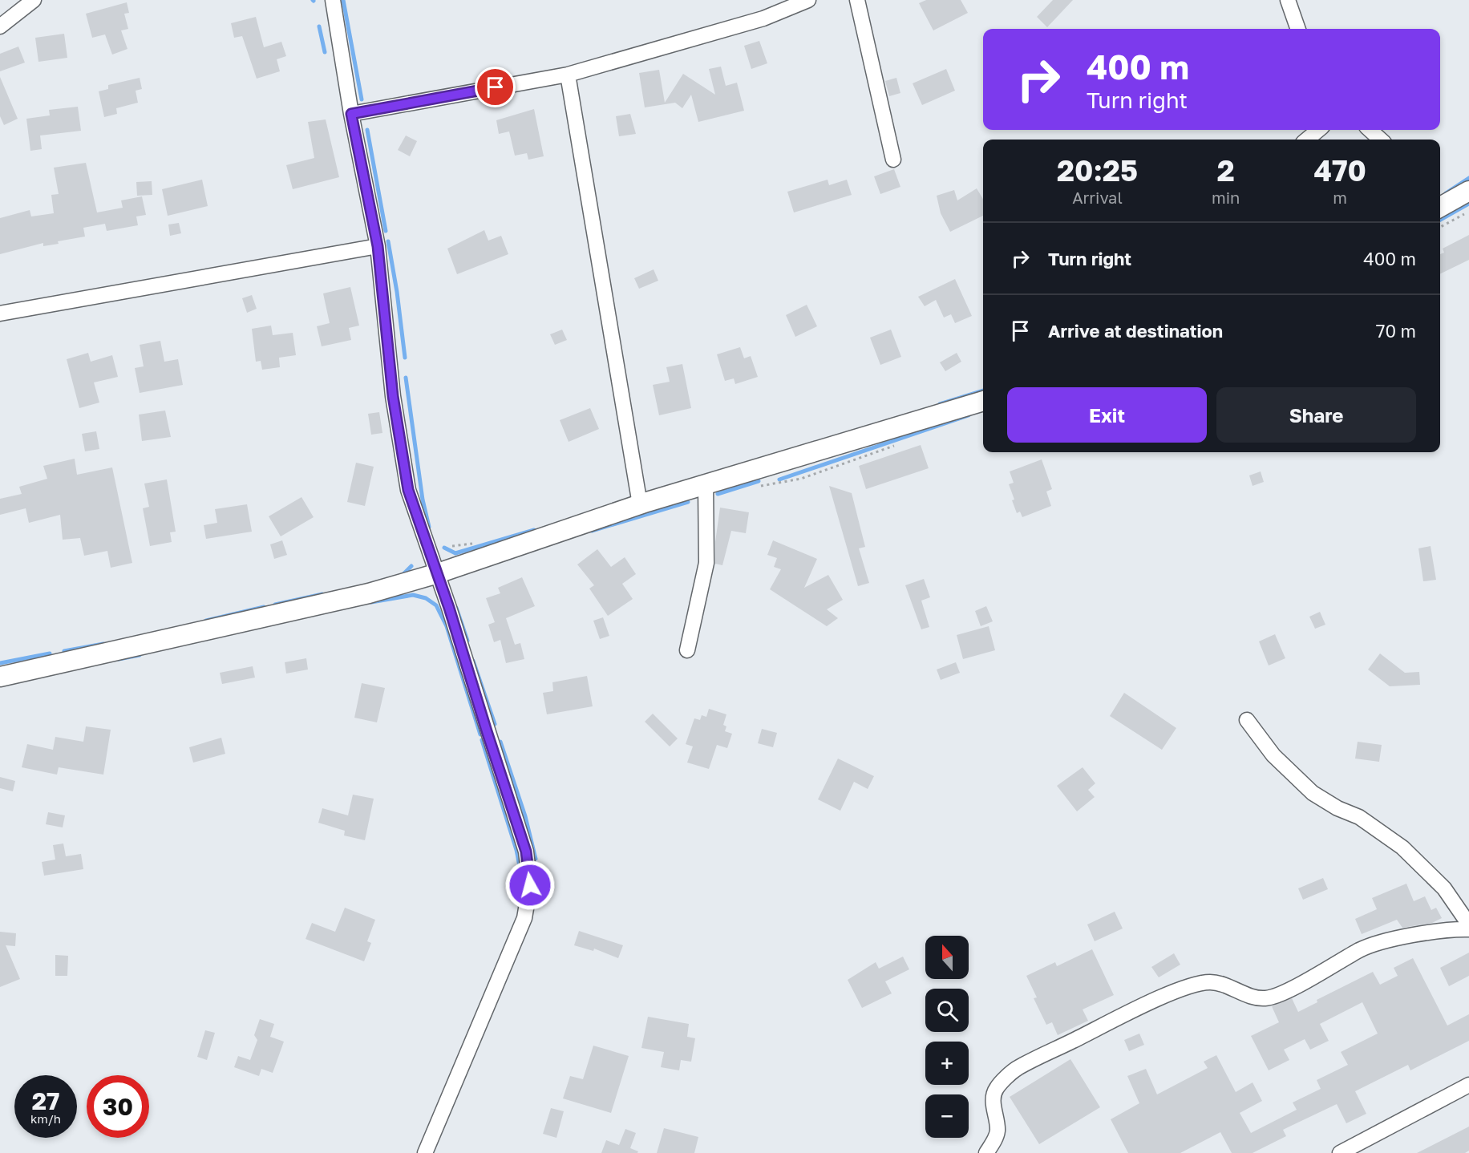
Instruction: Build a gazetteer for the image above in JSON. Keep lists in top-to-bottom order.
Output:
{
  "north": "top",
  "page": {
    "turn": ["400 m", "Turn right"],
    "eta": [
      "20:25",
      "Arrival",
      "2",
      "min",
      "470",
      "m"
    ],
    "list": [
      {
        "name": "Turn right",
        "value": "400 m"
      },
      {
        "name": "Arrive at destination",
        "value": "70 m"
      }
    ],
    "buttons": ["Exit", "Share"],
    "map_buttons": ["+", "−"],
    "speed": "27 km/h",
    "limit": "30"
  }
}
